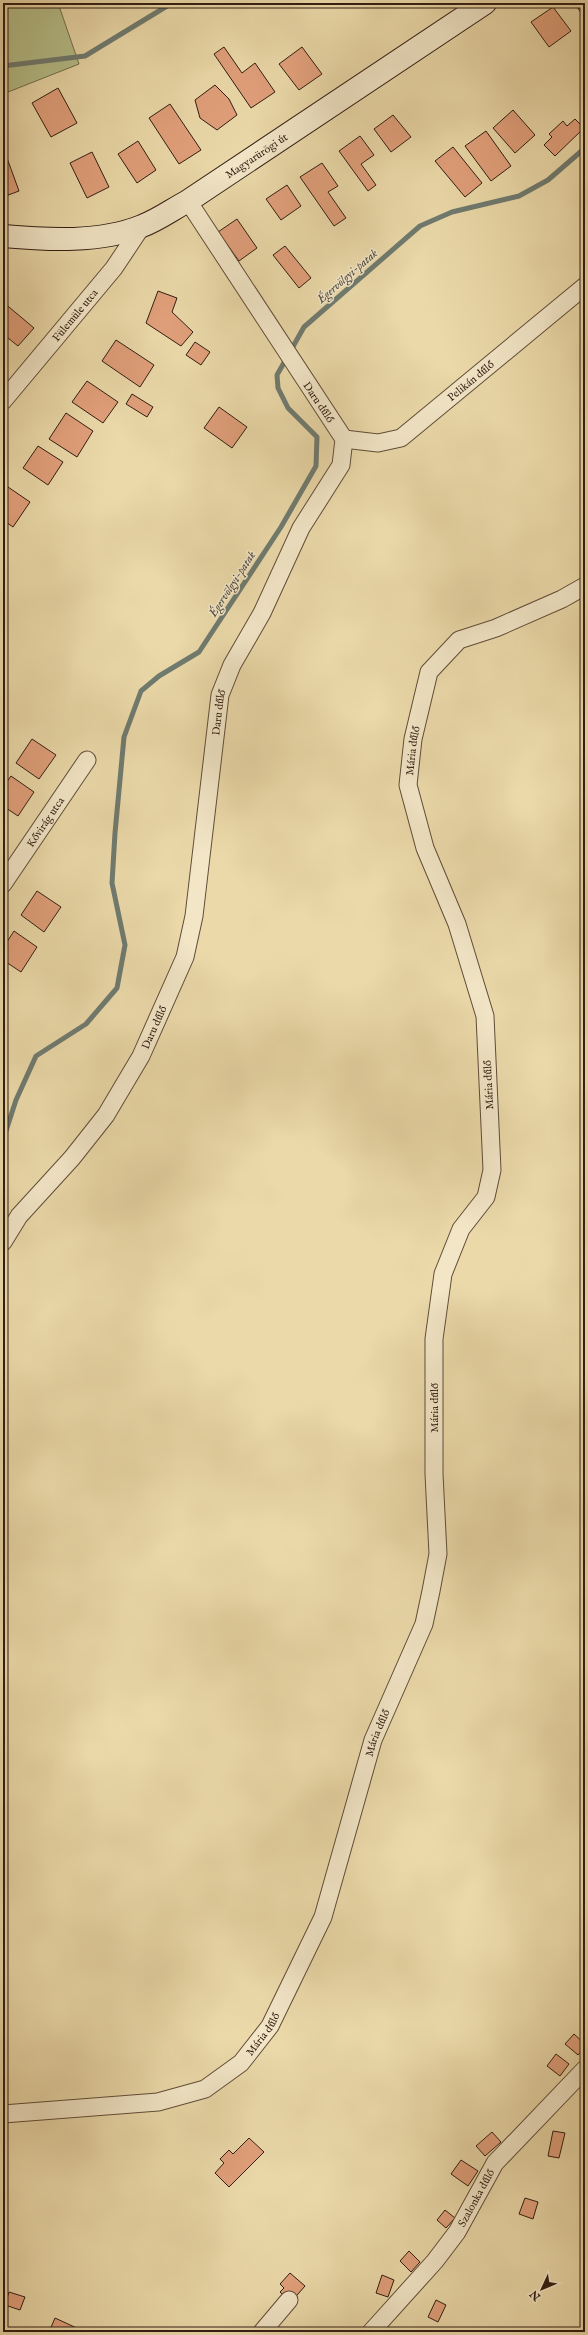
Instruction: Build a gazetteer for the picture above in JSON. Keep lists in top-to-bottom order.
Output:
{
  "streets": {
    "main road": ["Magyarürögi út"],
    "street": [
      "Fülemüle utca",
      "Pelikán dűlő",
      "Daru dűlő",
      "Mária dűlő",
      "Kővirág utca",
      "Szalonka dűlő"
    ]
  },
  "crossings": [
    ["Magyarürögi út", "Fülemüle utca"],
    ["Magyarürögi út", "Daru dűlő"],
    ["Pelikán dűlő", "Daru dűlő"]
  ],
  "water": ["Égervölgyi-patak"],
  "north": "bottom left"
}
